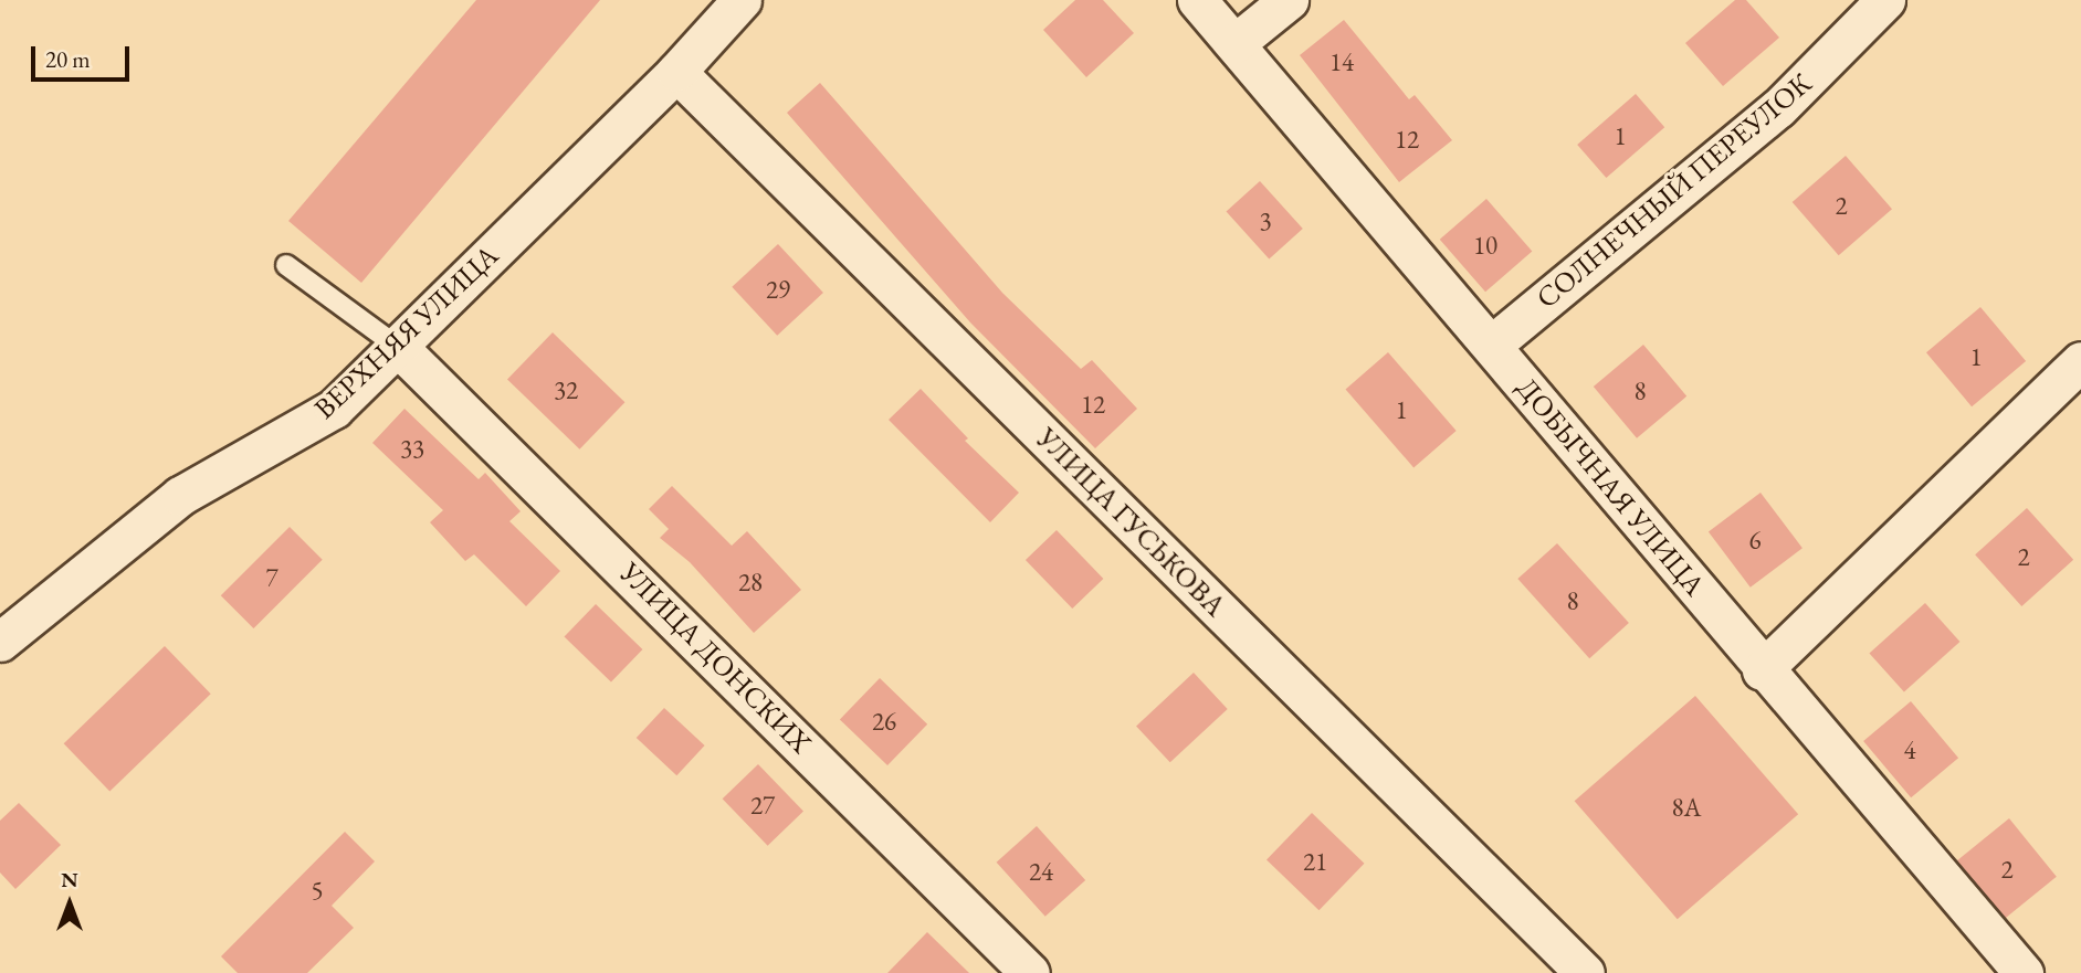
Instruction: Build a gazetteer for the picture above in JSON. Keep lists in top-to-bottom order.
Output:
{
  "streets": {
    "street": [
      "СОЛНЕЧНЫЙ ПЕРЕУЛОК",
      "ВЕРХНЯЯ УЛИЦА",
      "ДОБЫЧНАЯ УЛИЦА",
      "УЛИЦА ГУСЬКОВА",
      "УЛИЦА ДОНСКИХ"
    ]
  },
  "crossings": [
    ["СОЛНЕЧНЫЙ ПЕРЕУЛОК", "ДОБЫЧНАЯ УЛИЦА"],
    ["ВЕРХНЯЯ УЛИЦА", "УЛИЦА ГУСЬКОВА"],
    ["ВЕРХНЯЯ УЛИЦА", "УЛИЦА ДОНСКИХ"]
  ],
  "house_numbers": [
    "14",
    "1",
    "12",
    "2",
    "3",
    "10",
    "29",
    "1",
    "32",
    "8",
    "12",
    "1",
    "33",
    "6",
    "2",
    "7",
    "28",
    "8",
    "26",
    "4",
    "27",
    "8А",
    "21",
    "2",
    "24",
    "5"
  ],
  "scale_bar": "20 m",
  "north": "top"
}
